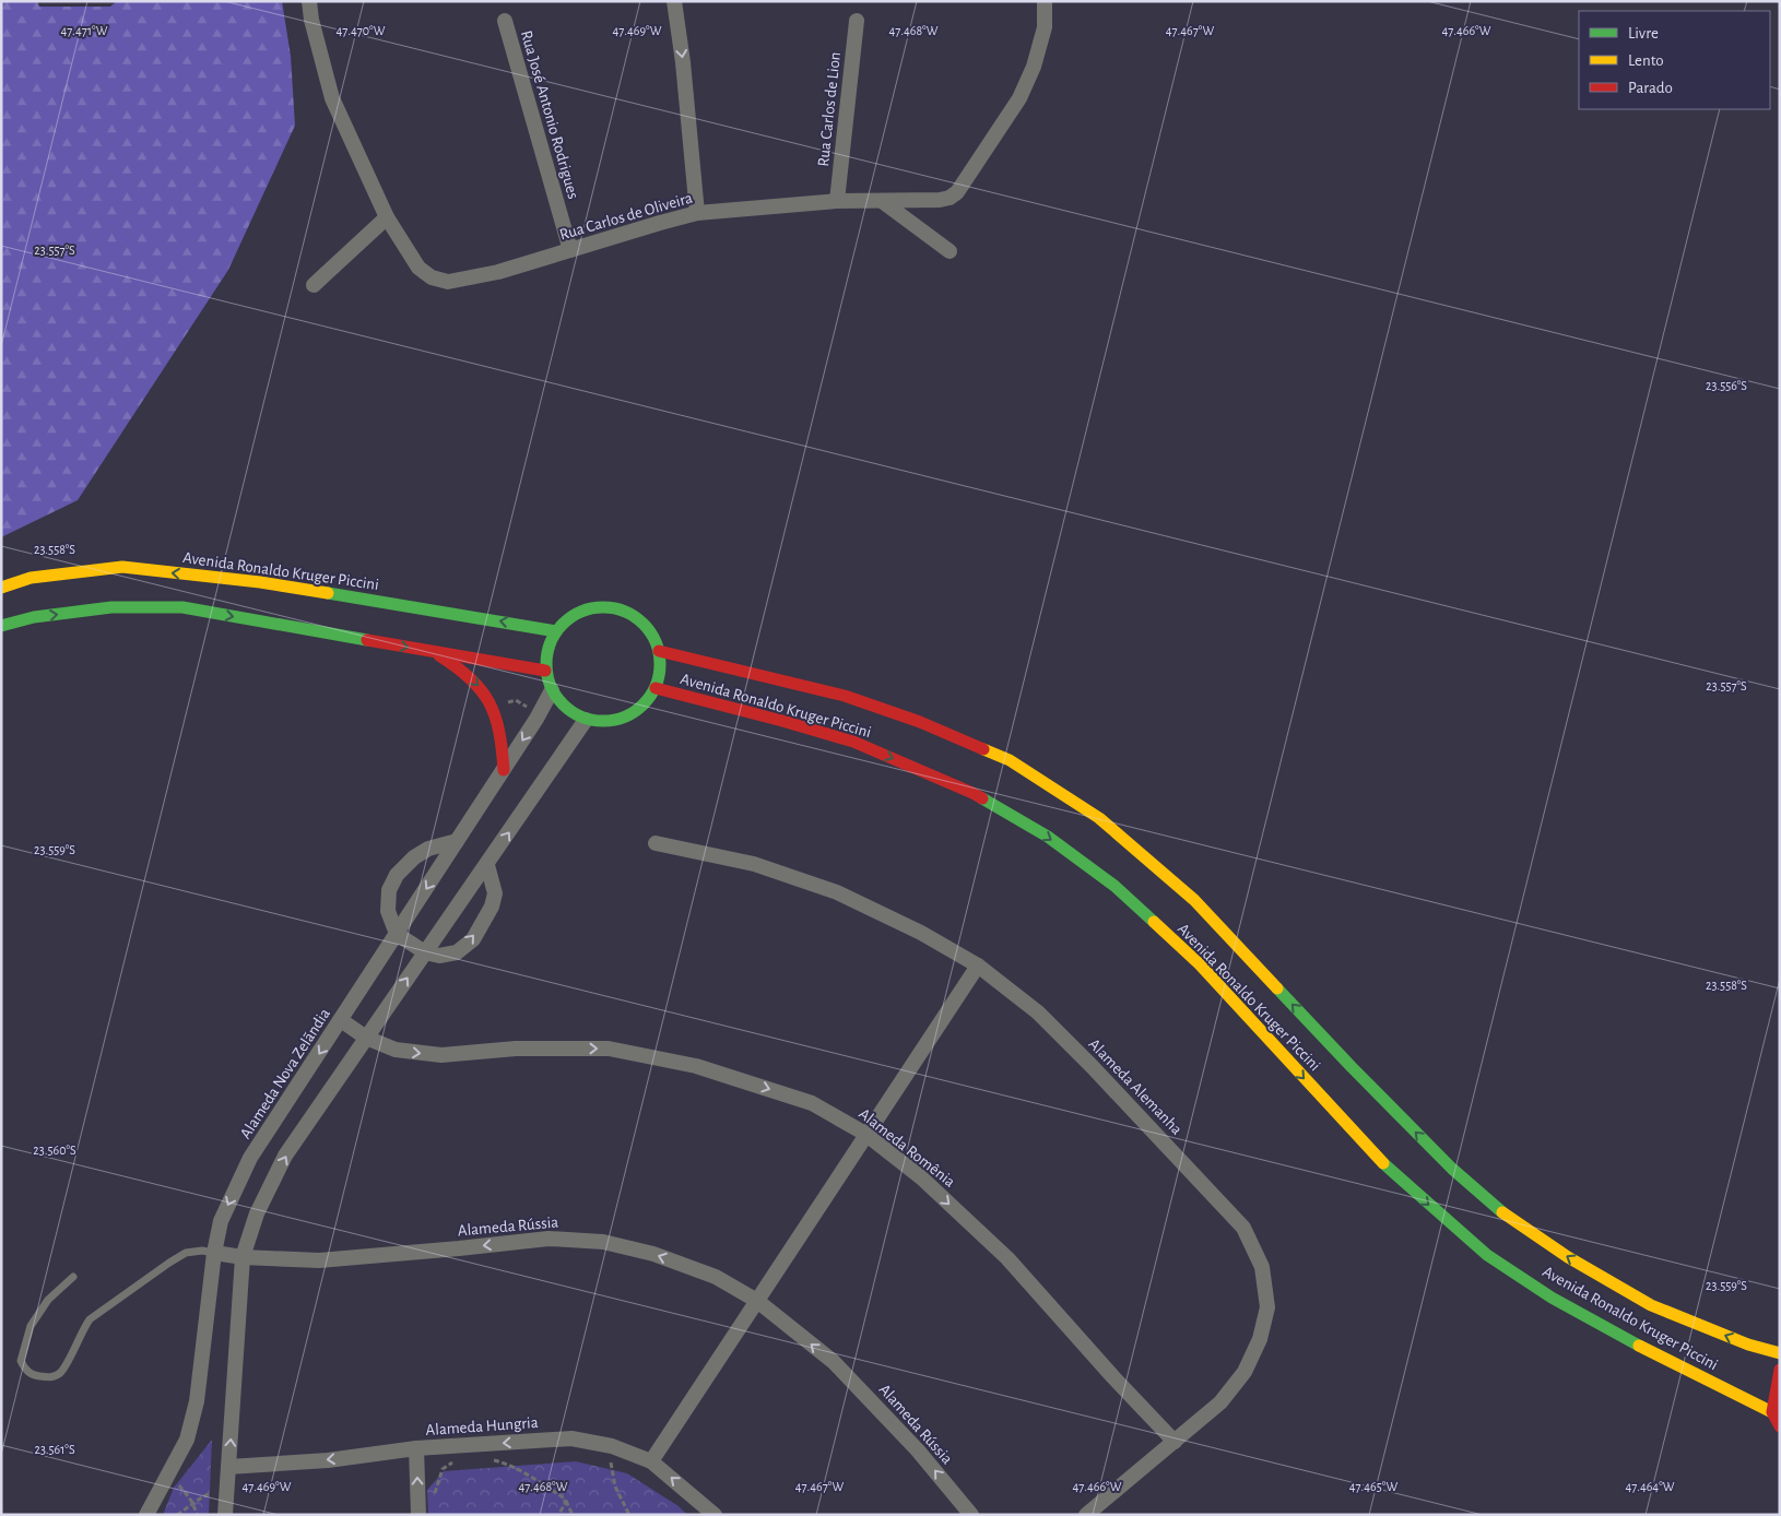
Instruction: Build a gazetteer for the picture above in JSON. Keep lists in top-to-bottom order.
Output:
{
  "streets": {
    "main road": ["Avenida Ronaldo Kruger Piccini"],
    "street": [
      "Rua Carlos de Lion",
      "Rua José Antonio Rodrigues",
      "Rua Carlos de Oliveira",
      "Alameda Nova Zelãndia",
      "Alameda Alemanha",
      "Alameda Romênia",
      "Alameda Rússia",
      "Alameda Hungria"
    ]
  },
  "crossings": [
    ["Rua Carlos de Lion", "Rua Carlos de Oliveira"],
    ["Rua José Antonio Rodrigues", "Rua Carlos de Oliveira"],
    ["Avenida Ronaldo Kruger Piccini", "Alameda Nova Zelãndia"],
    ["Alameda Nova Zelãndia", "Alameda Romênia"],
    ["Alameda Nova Zelãndia", "Alameda Rússia"],
    ["Alameda Alemanha", "Alameda Romênia"]
  ],
  "one_way": ["Alameda Romênia", "Alameda Rússia", "Alameda Hungria"],
  "legend": ["Livre", "Lento", "Parado"],
  "coordinates": [
    "47.471°W",
    "47.469°W",
    "47.468°W",
    "47.467°W",
    "47.466°W",
    "47.470°W",
    "23.557°S",
    "23.556°S",
    "23.558°S",
    "23.559°S",
    "23.560°S",
    "23.561°S",
    "47.465°W",
    "47.464°W"
  ]
}
